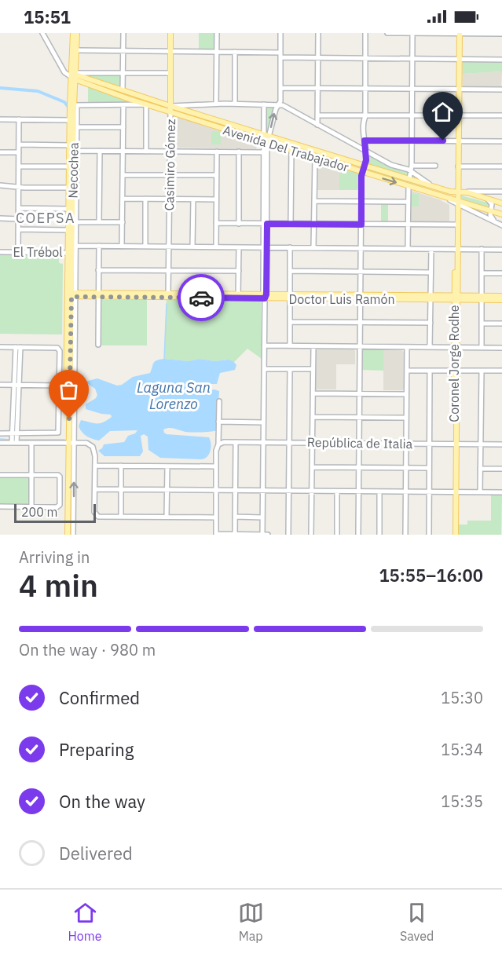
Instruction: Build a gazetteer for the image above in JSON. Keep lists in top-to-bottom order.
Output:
{
  "streets": {
    "main road": [
      "Avenida Del Trabajador",
      "Casimiro Gómez",
      "Necochea",
      "Doctor Luis Ramón",
      "Coronel Jorge Rodhe"
    ],
    "street": ["El Trébol", "República de Italia"]
  },
  "crossings": [
    ["Avenida Del Trabajador", "Casimiro Gómez"],
    ["Avenida Del Trabajador", "Necochea"],
    ["Avenida Del Trabajador", "Coronel Jorge Rodhe"],
    ["Casimiro Gómez", "Doctor Luis Ramón"],
    ["Necochea", "El Trébol"],
    ["Necochea", "Doctor Luis Ramón"],
    ["Doctor Luis Ramón", "Coronel Jorge Rodhe"],
    ["Coronel Jorge Rodhe", "República de Italia"]
  ],
  "districts": ["COEPSA"],
  "water": ["Laguna San Lorenzo"],
  "scale_bar": "200 m",
  "page": {
    "status": "15:51",
    "scale": "200 m",
    "heading": ["4 min", "Arriving in", "15:55–16:00"],
    "bar": "On the way · 980 m",
    "list": [
      ["Confirmed", "15:30"],
      ["Preparing", "15:34"],
      ["On the way", "15:35"],
      "Delivered"
    ],
    "tabs": ["Home", "Map", "Saved"]
  }
}
